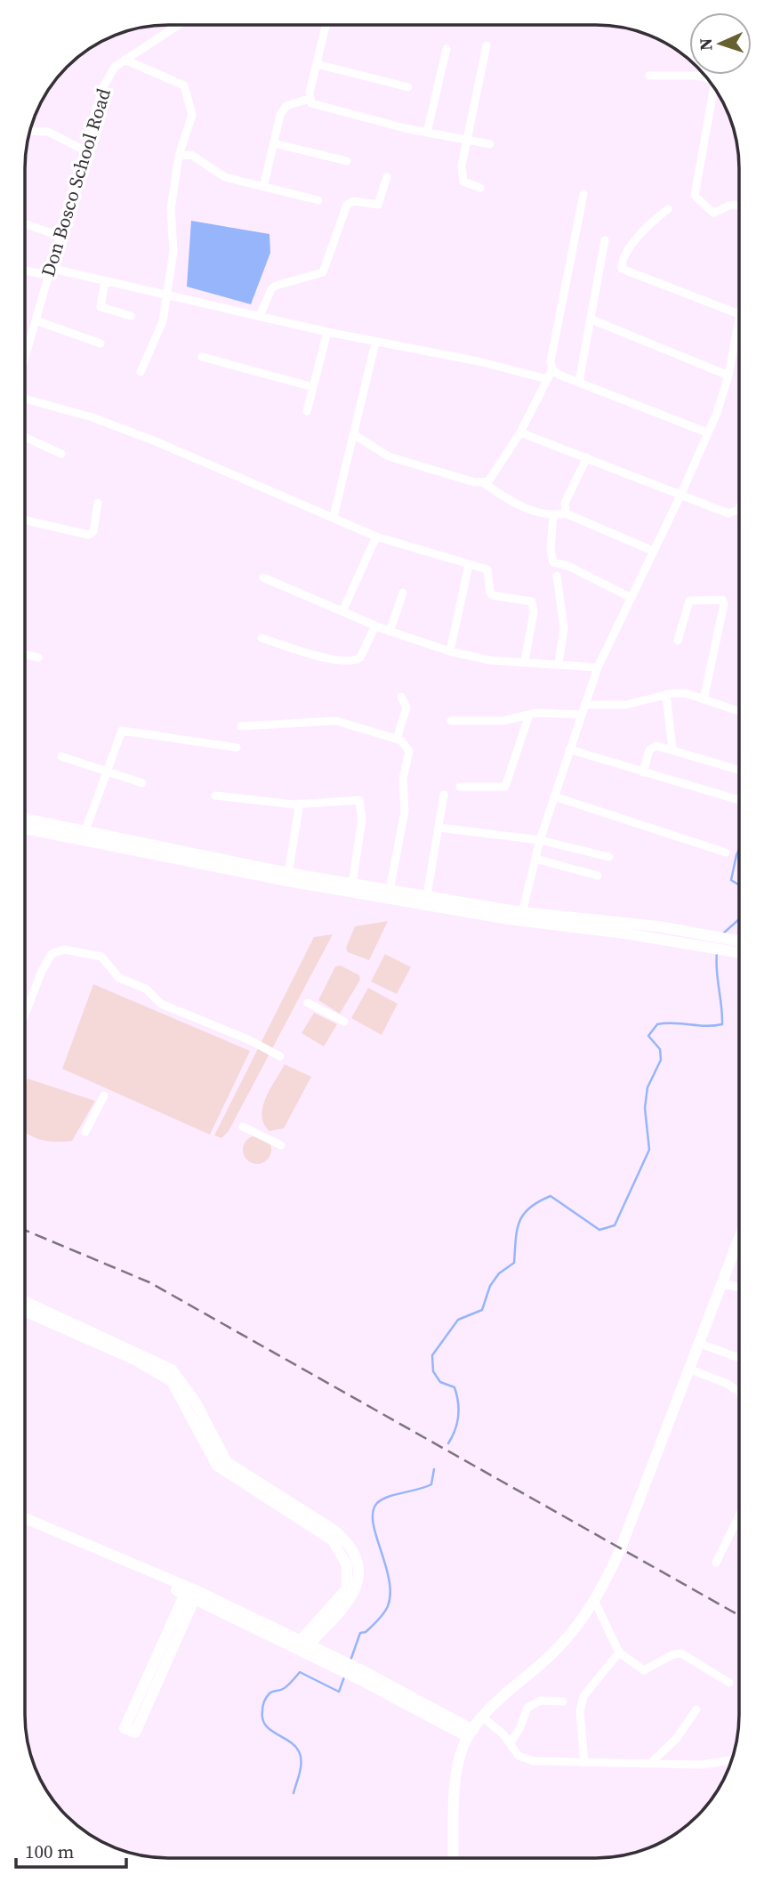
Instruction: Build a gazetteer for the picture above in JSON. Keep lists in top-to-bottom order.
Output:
{
  "streets": {
    "street": ["Don Bosco School Road"]
  },
  "scale_bar": "100 m",
  "north": "left"
}
